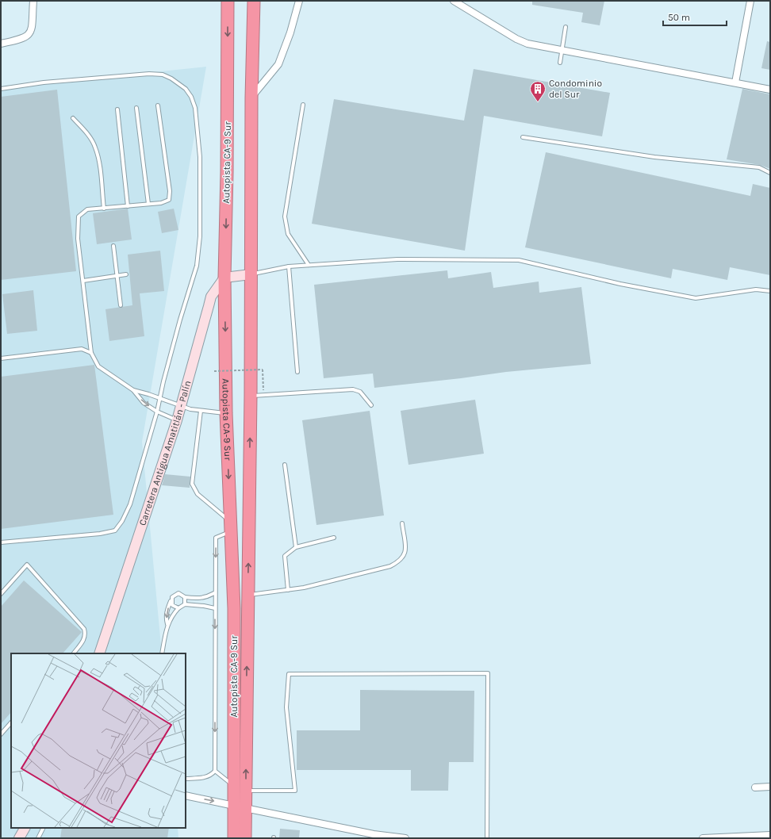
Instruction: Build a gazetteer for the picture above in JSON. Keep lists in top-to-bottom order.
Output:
{
  "streets": {
    "highway": ["Autopista CA-9 Sur"],
    "main road": ["Carretera Antigua Amatitlán - Palín"]
  },
  "crossings": [
    ["Autopista CA-9 Sur", "Carretera Antigua Amatitlán - Palín"]
  ],
  "places": {
    "building": ["Condominio del Sur"]
  },
  "scale_bar": "50 m"
}
